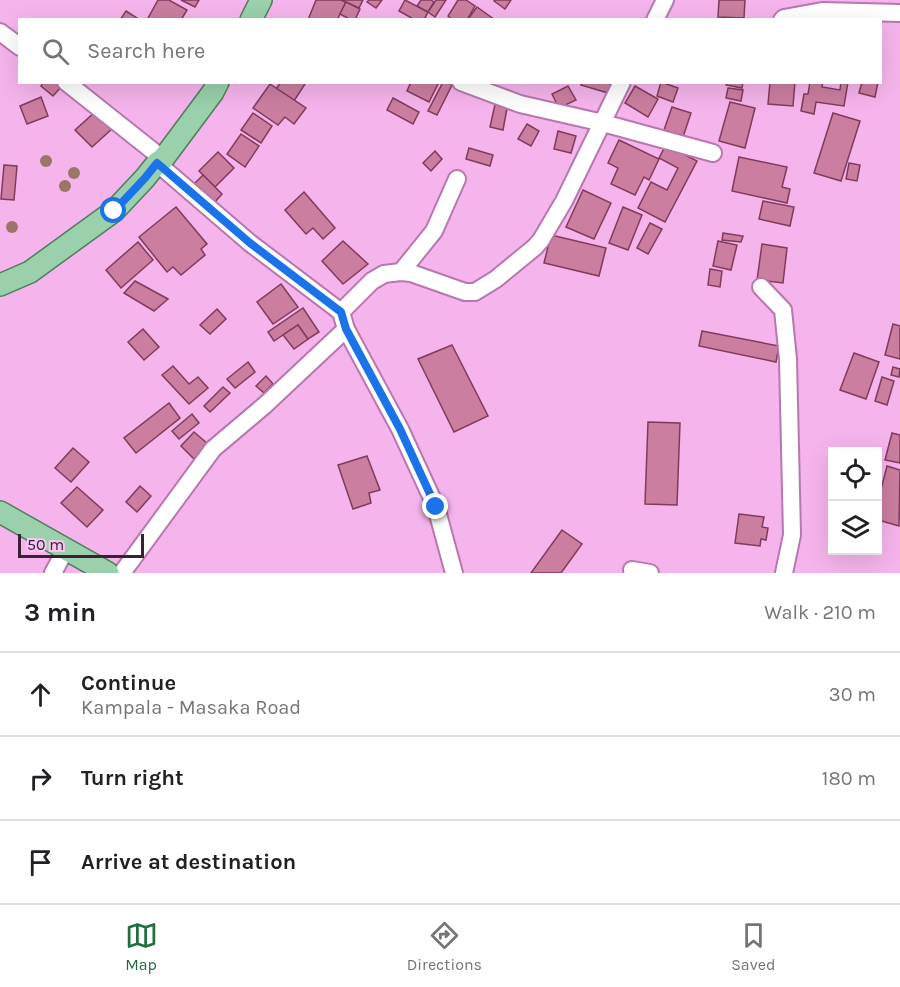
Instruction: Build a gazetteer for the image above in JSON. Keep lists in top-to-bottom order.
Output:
{
  "scale_bar": "50 m",
  "page": {
    "search": "Search here",
    "scale": "50 m",
    "heading": ["3 min", "Walk · 210 m"],
    "list": [
      ["Continue", "Kampala - Masaka Road", "30 m"],
      ["Turn right", "180 m"],
      "Arrive at destination"
    ],
    "nav": ["Map", "Directions", "Saved"]
  }
}
